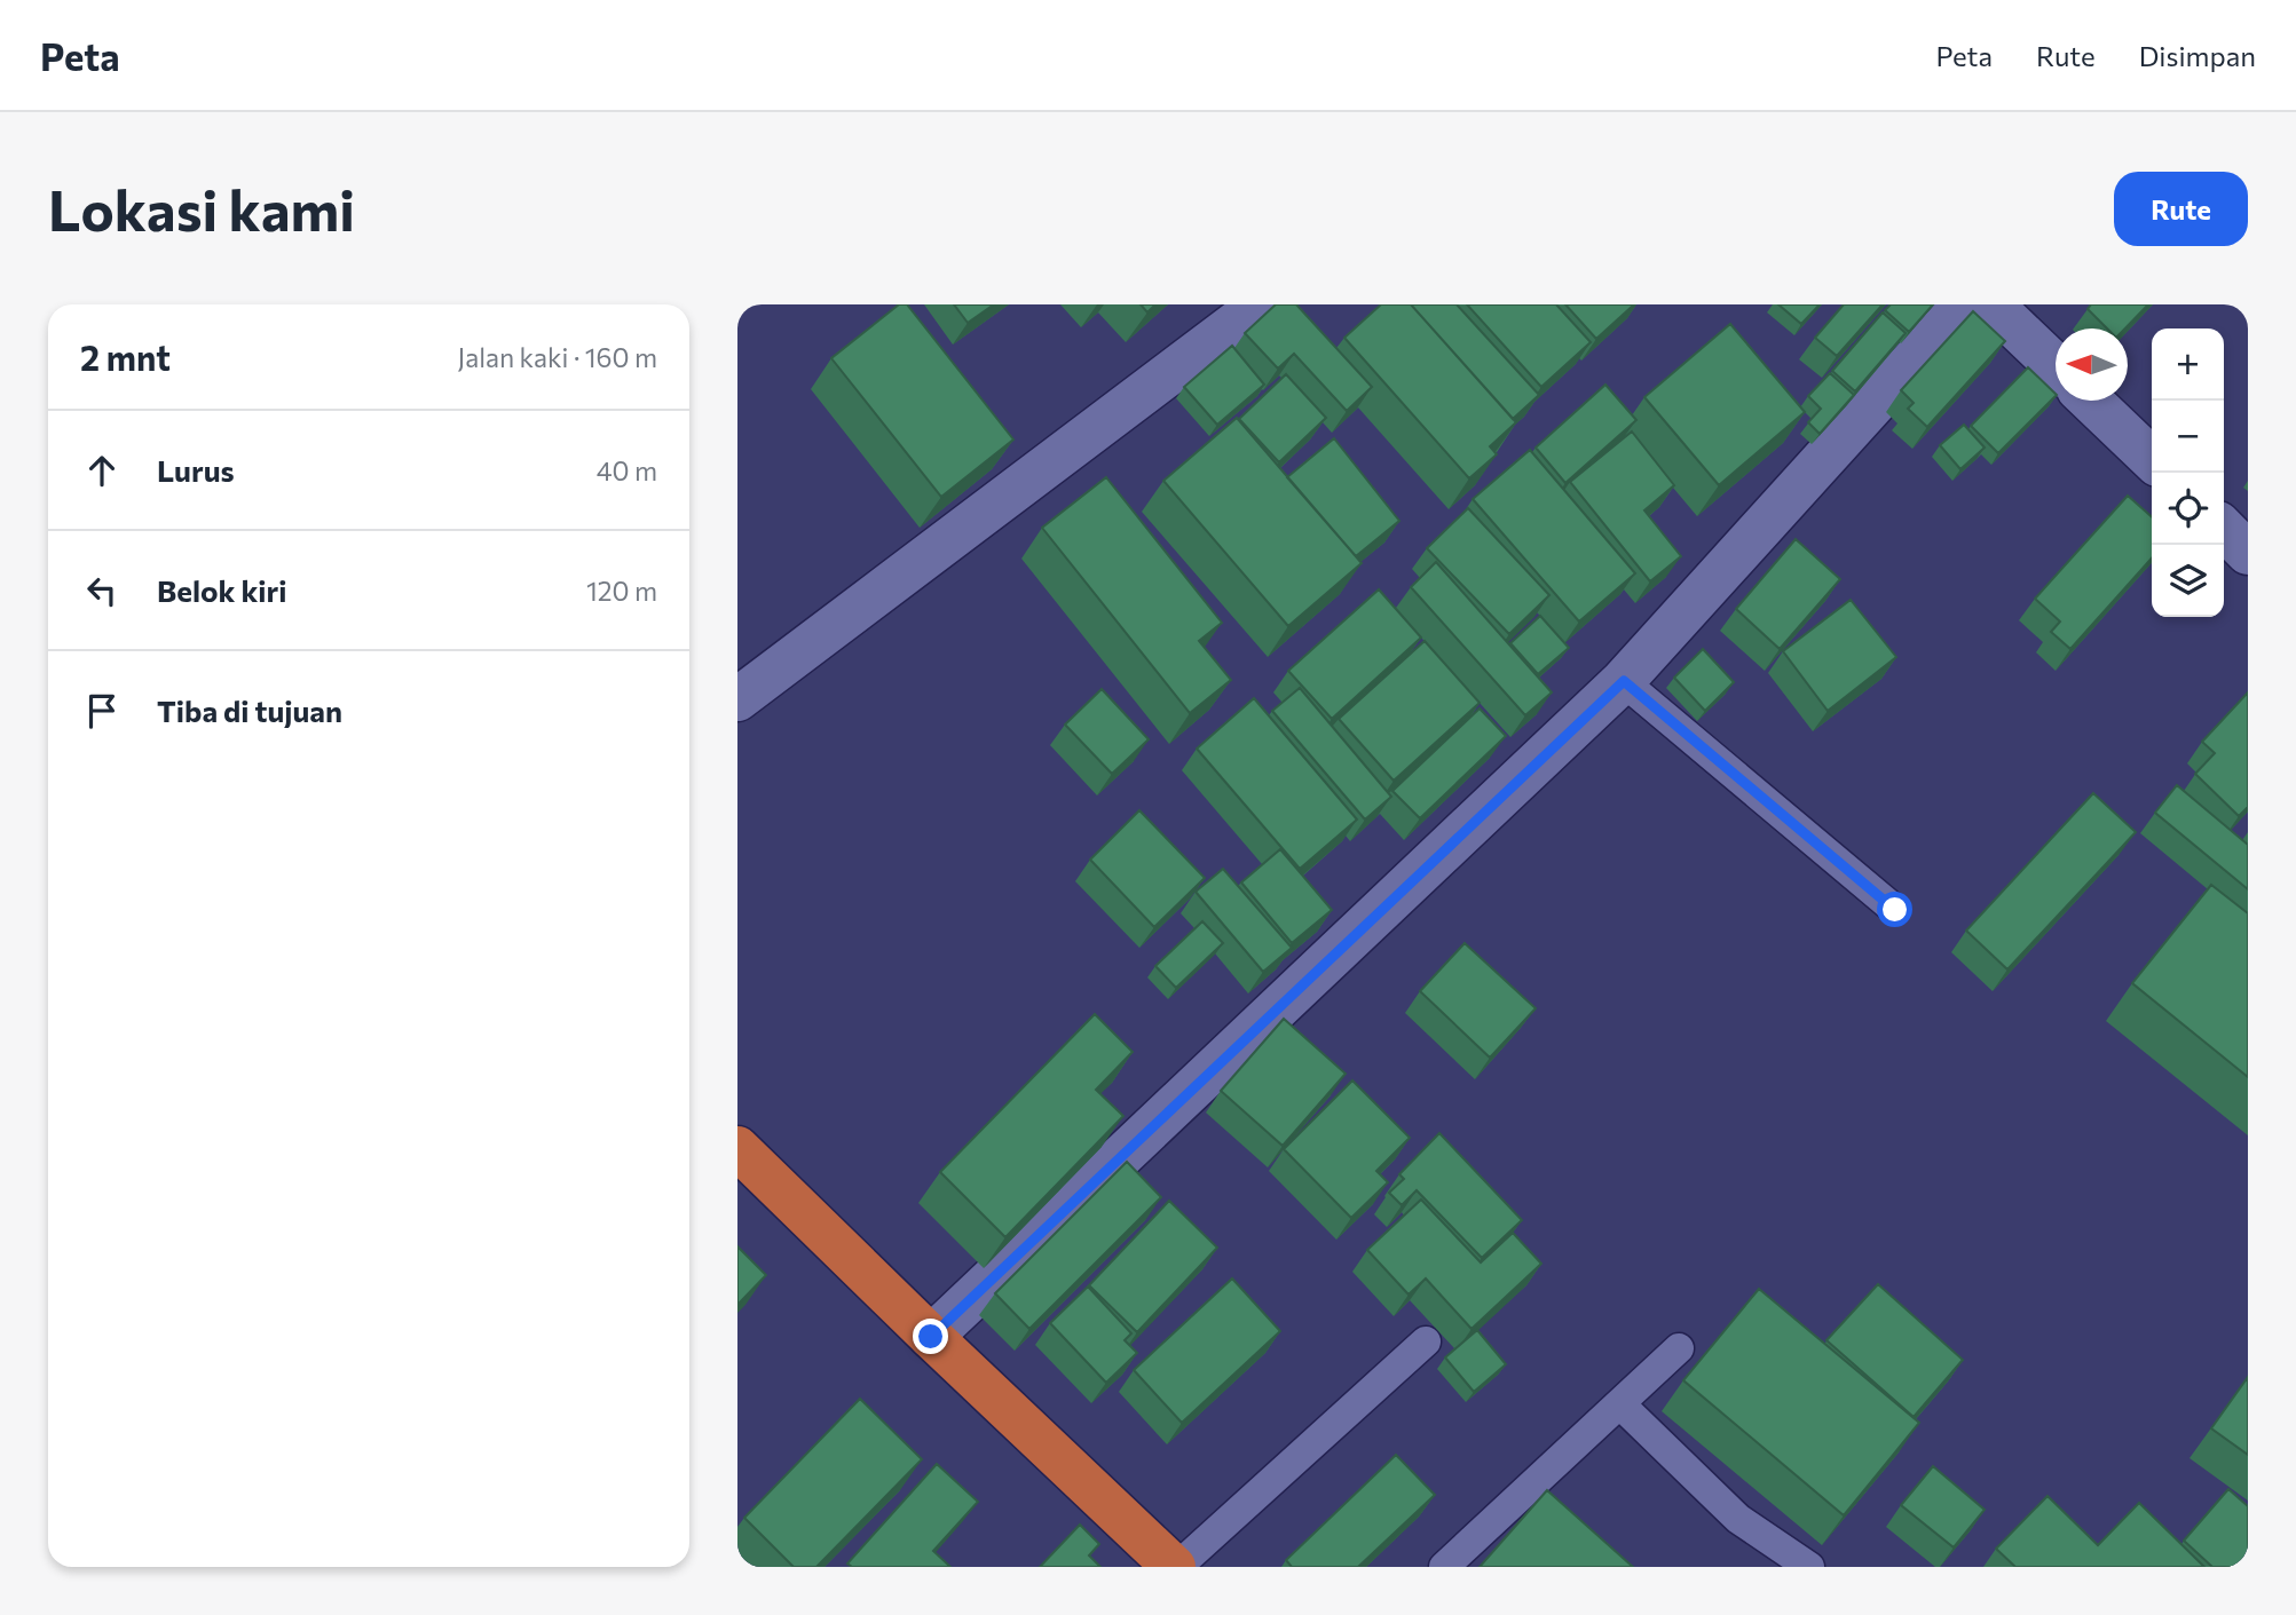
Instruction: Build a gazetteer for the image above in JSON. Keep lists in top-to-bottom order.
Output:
{
  "north": "left",
  "page": {
    "header": "Peta",
    "nav": ["Peta", "Rute", "Disimpan"],
    "buttons": "Rute",
    "title": "Lokasi kami",
    "heading": ["2 mnt", "Jalan kaki · 160 m"],
    "map_buttons": ["+", "−"],
    "list": [
      ["Lurus", "40 m"],
      ["Belok kiri", "120 m"],
      "Tiba di tujuan"
    ]
  }
}
